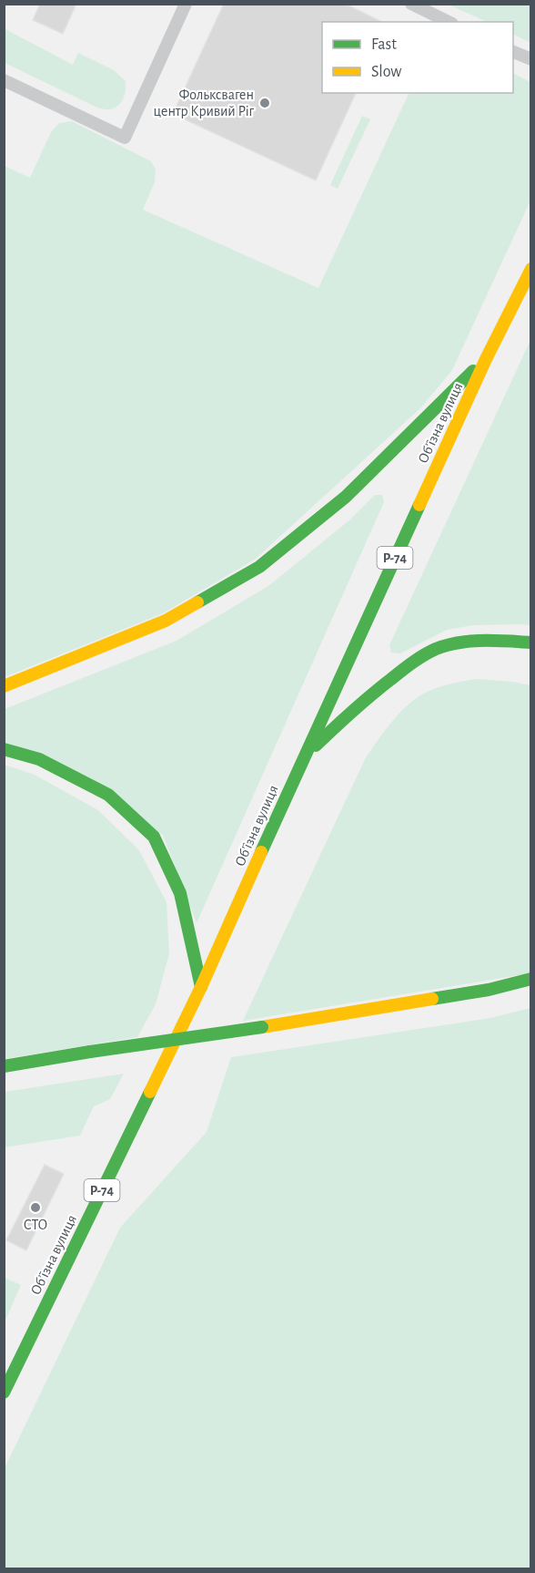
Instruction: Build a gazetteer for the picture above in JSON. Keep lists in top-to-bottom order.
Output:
{
  "streets": {
    "main road": ["Обʼїзна вулиця", "Р-74"]
  },
  "places": ["Фольксваген центр Кривий Ріг", "СТО"],
  "legend": ["Fast", "Slow"]
}
